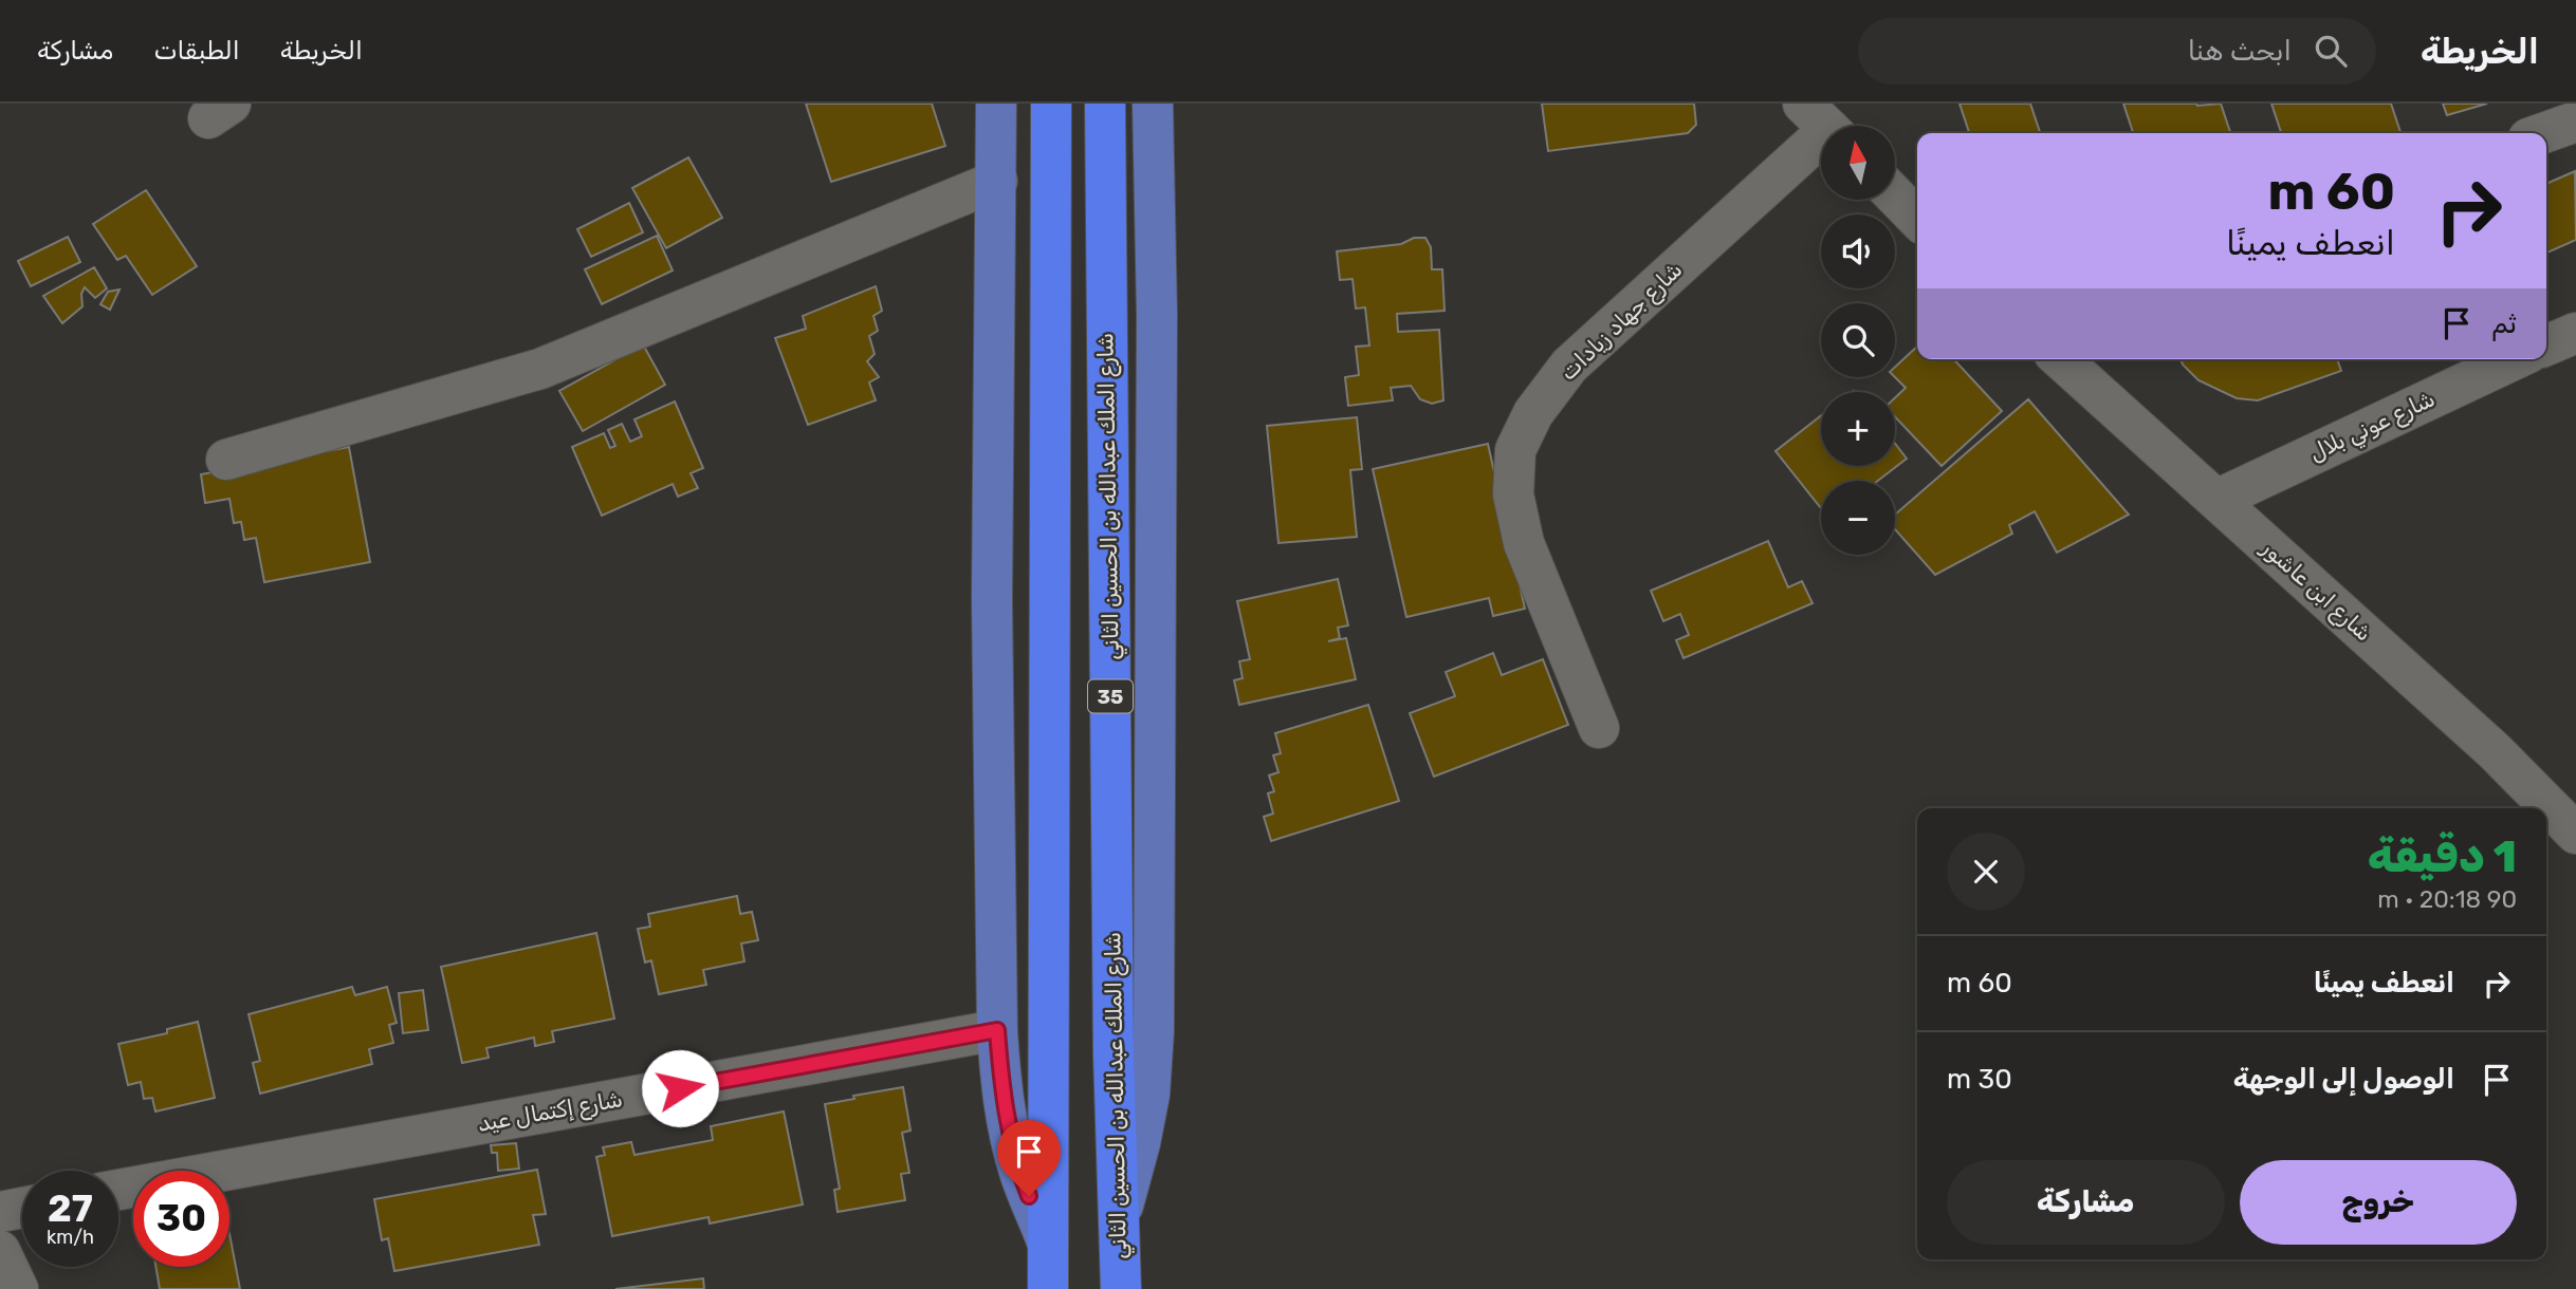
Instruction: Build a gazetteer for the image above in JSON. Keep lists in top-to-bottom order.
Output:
{
  "streets": {
    "highway": ["شارع الملك عبدالله بن الحسين الثاني", "35"],
    "street": [
      "شارع جهاد زيادات",
      "شارع عوني بلال",
      "شارع ابن عاشور",
      "شارع إكتمال عيد"
    ]
  },
  "crossings": [
    ["شارع عوني بلال", "شارع ابن عاشور"]
  ],
  "north": "top",
  "page": {
    "header": "الخريطة",
    "search": "ابحث هنا",
    "nav": ["الخريطة", "الطبقات", "مشاركة"],
    "map_buttons": ["+", "−"],
    "turn": ["60 m", "انعطف يمينًا"],
    "then": "ثم",
    "heading": ["1 دقيقة", "90 m · 20:18"],
    "list": [
      {
        "name": "انعطف يمينًا",
        "value": "60 m"
      },
      {
        "name": "الوصول إلى الوجهة",
        "value": "30 m"
      }
    ],
    "buttons": ["خروج", "مشاركة"],
    "speed": "27 km/h",
    "limit": "30"
  }
}
